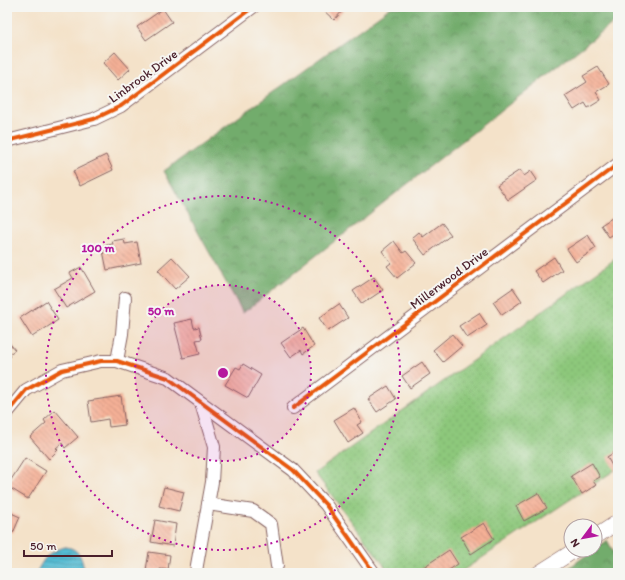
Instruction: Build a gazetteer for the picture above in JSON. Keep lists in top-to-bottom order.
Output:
{
  "streets": {
    "street": ["Linbrook Drive", "Millerwood Drive"]
  },
  "scale_bar": "50 m",
  "north": "bottom left",
  "rings": ["100 m", "50 m"]
}
